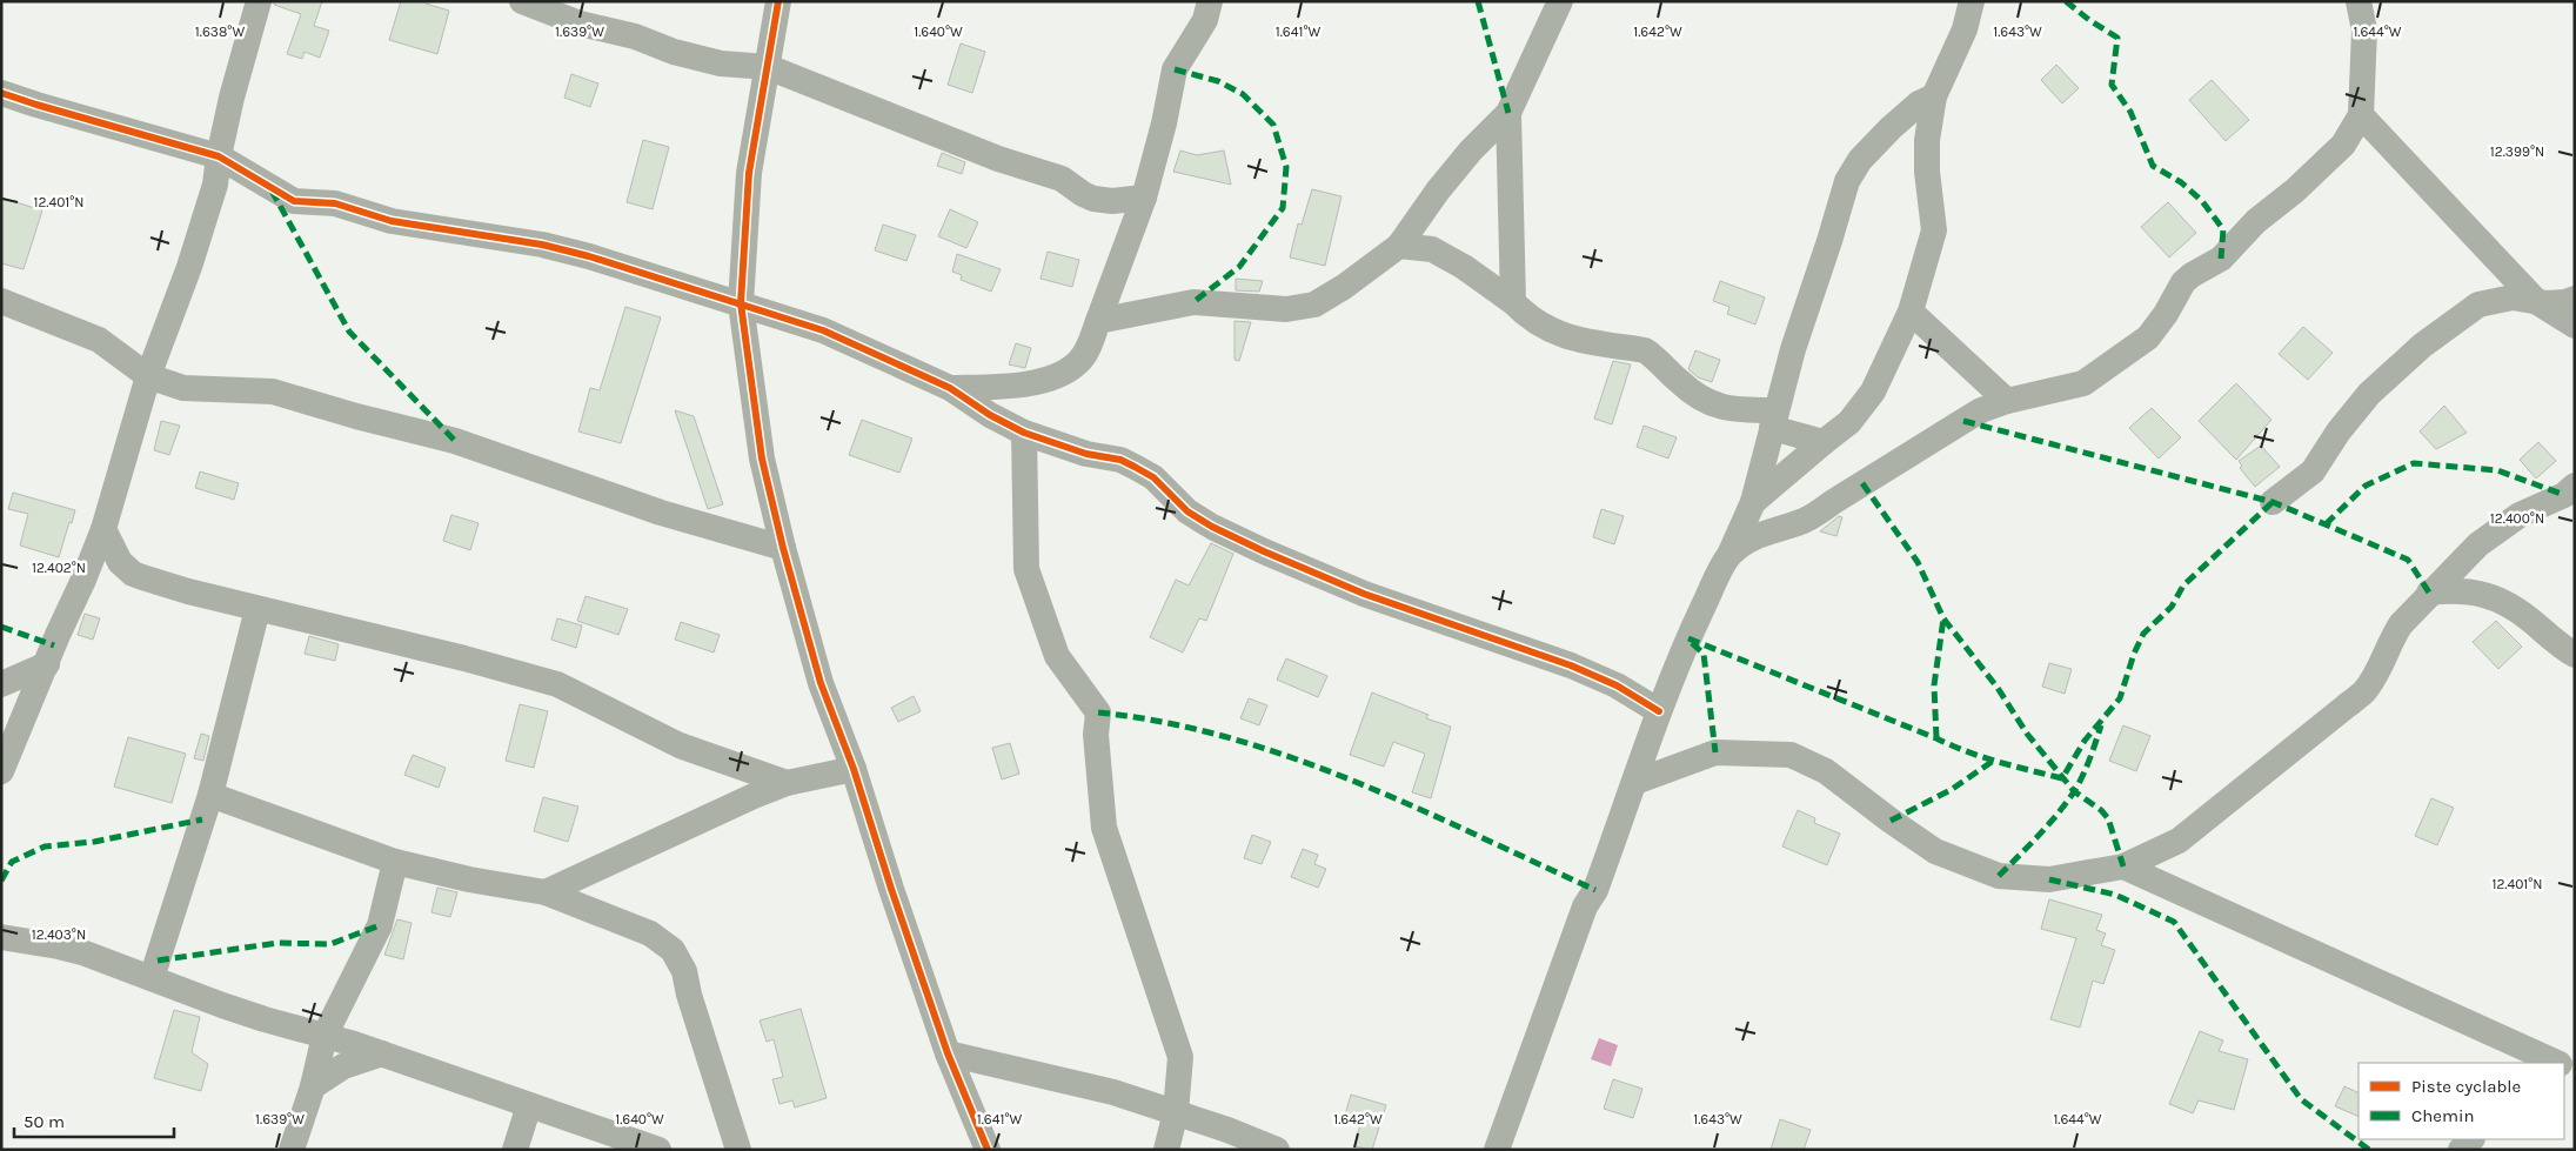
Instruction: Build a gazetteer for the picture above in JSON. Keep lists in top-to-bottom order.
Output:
{
  "legend": ["Piste cyclable", "Chemin"],
  "scale_bar": "50 m",
  "coordinates": [
    "1.638°W",
    "1.639°W",
    "1.640°W",
    "1.641°W",
    "1.642°W",
    "1.643°W",
    "1.644°W",
    "12.399°N",
    "12.401°N",
    "12.400°N",
    "12.402°N",
    "12.403°N"
  ]
}
